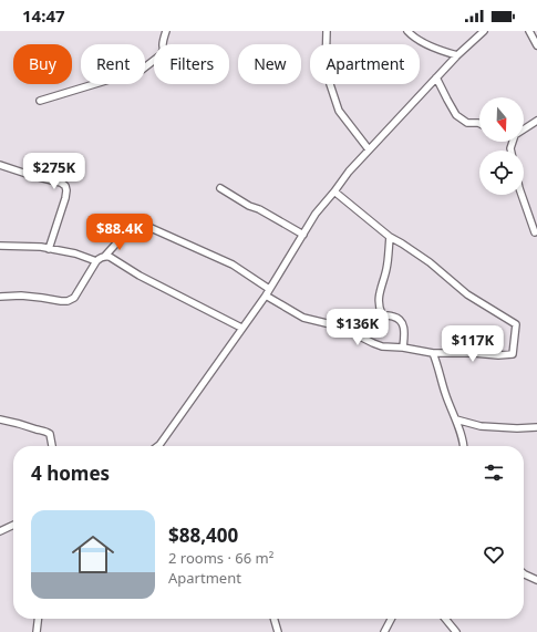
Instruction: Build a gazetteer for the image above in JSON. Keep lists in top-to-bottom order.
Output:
{
  "north": "bottom",
  "page": {
    "status": "14:47",
    "chip": [
      "Buy",
      "Rent",
      "Filters",
      "New",
      "Apartment"
    ],
    "price": [
      "$275K",
      "$88.4K",
      "$136K",
      "$117K"
    ],
    "heading": "4 homes",
    "list": [
      {
        "name": "$88,400",
        "note": "2 rooms · 66 m² · Apartment"
      }
    ]
  }
}
